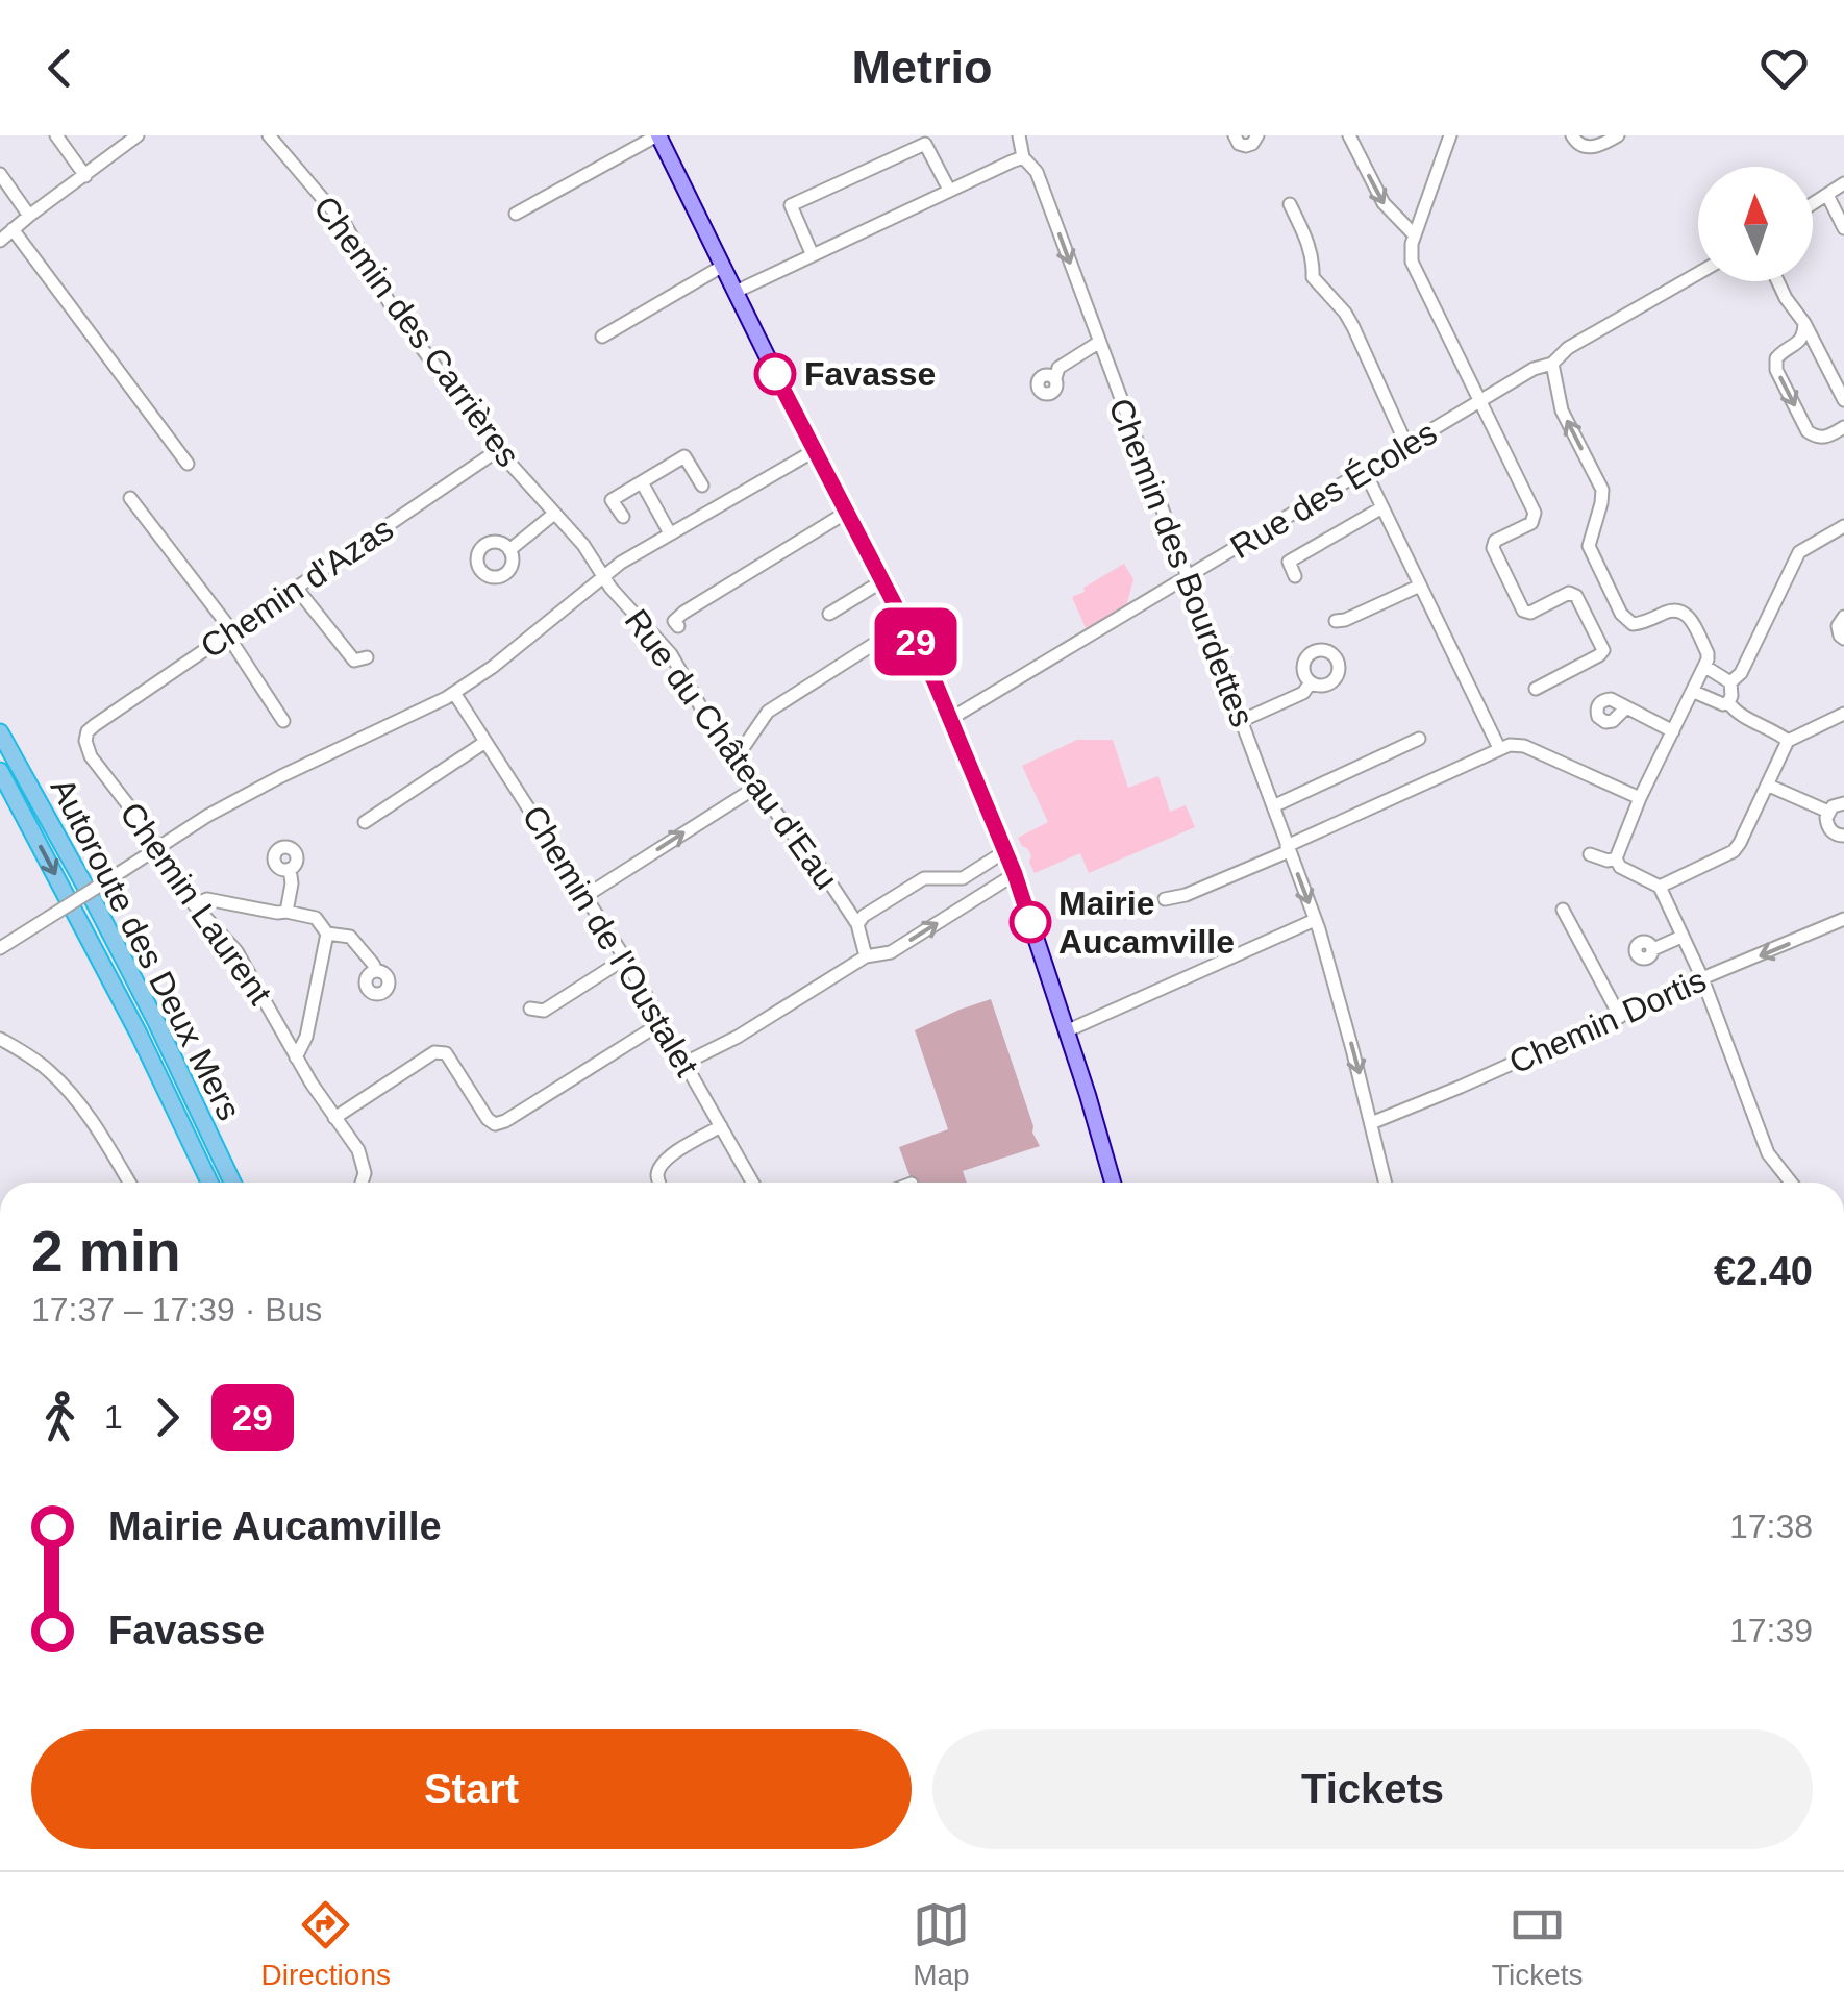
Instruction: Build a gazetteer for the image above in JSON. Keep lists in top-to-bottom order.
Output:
{
  "streets": {
    "highway": ["Autoroute des Deux Mers"],
    "street": [
      "Chemin des Carrières",
      "Rue des Écoles",
      "Chemin des Bourdettes",
      "Chemin d'Azas",
      "Rue du Château d'Eau",
      "Chemin Laurent",
      "Chemin de l'Oustalet",
      "Chemin Dortis"
    ]
  },
  "crossings": [
    ["Chemin des Carrières", "Chemin d'Azas"],
    ["Chemin des Carrières", "Rue du Château d'Eau"],
    ["Rue des Écoles", "Chemin des Bourdettes"],
    ["Chemin des Bourdettes", "Chemin Dortis"],
    ["Chemin d'Azas", "Chemin Laurent"]
  ],
  "one_way": ["Chemin des Bourdettes"],
  "places": ["Favasse", "Mairie Aucamville"],
  "lines": ["bus line 29"],
  "north": "top",
  "page": {
    "header": "Metrio",
    "on_map": "29",
    "heading": ["2 min", "17:37 – 17:39 · Bus", "€2.40"],
    "legs": ["1", "29"],
    "list": [
      {
        "name": "Mairie Aucamville",
        "value": "17:38"
      },
      {
        "name": "Favasse",
        "value": "17:39"
      }
    ],
    "buttons": ["Start", "Tickets"],
    "tabs": ["Directions", "Map", "Tickets"]
  }
}
